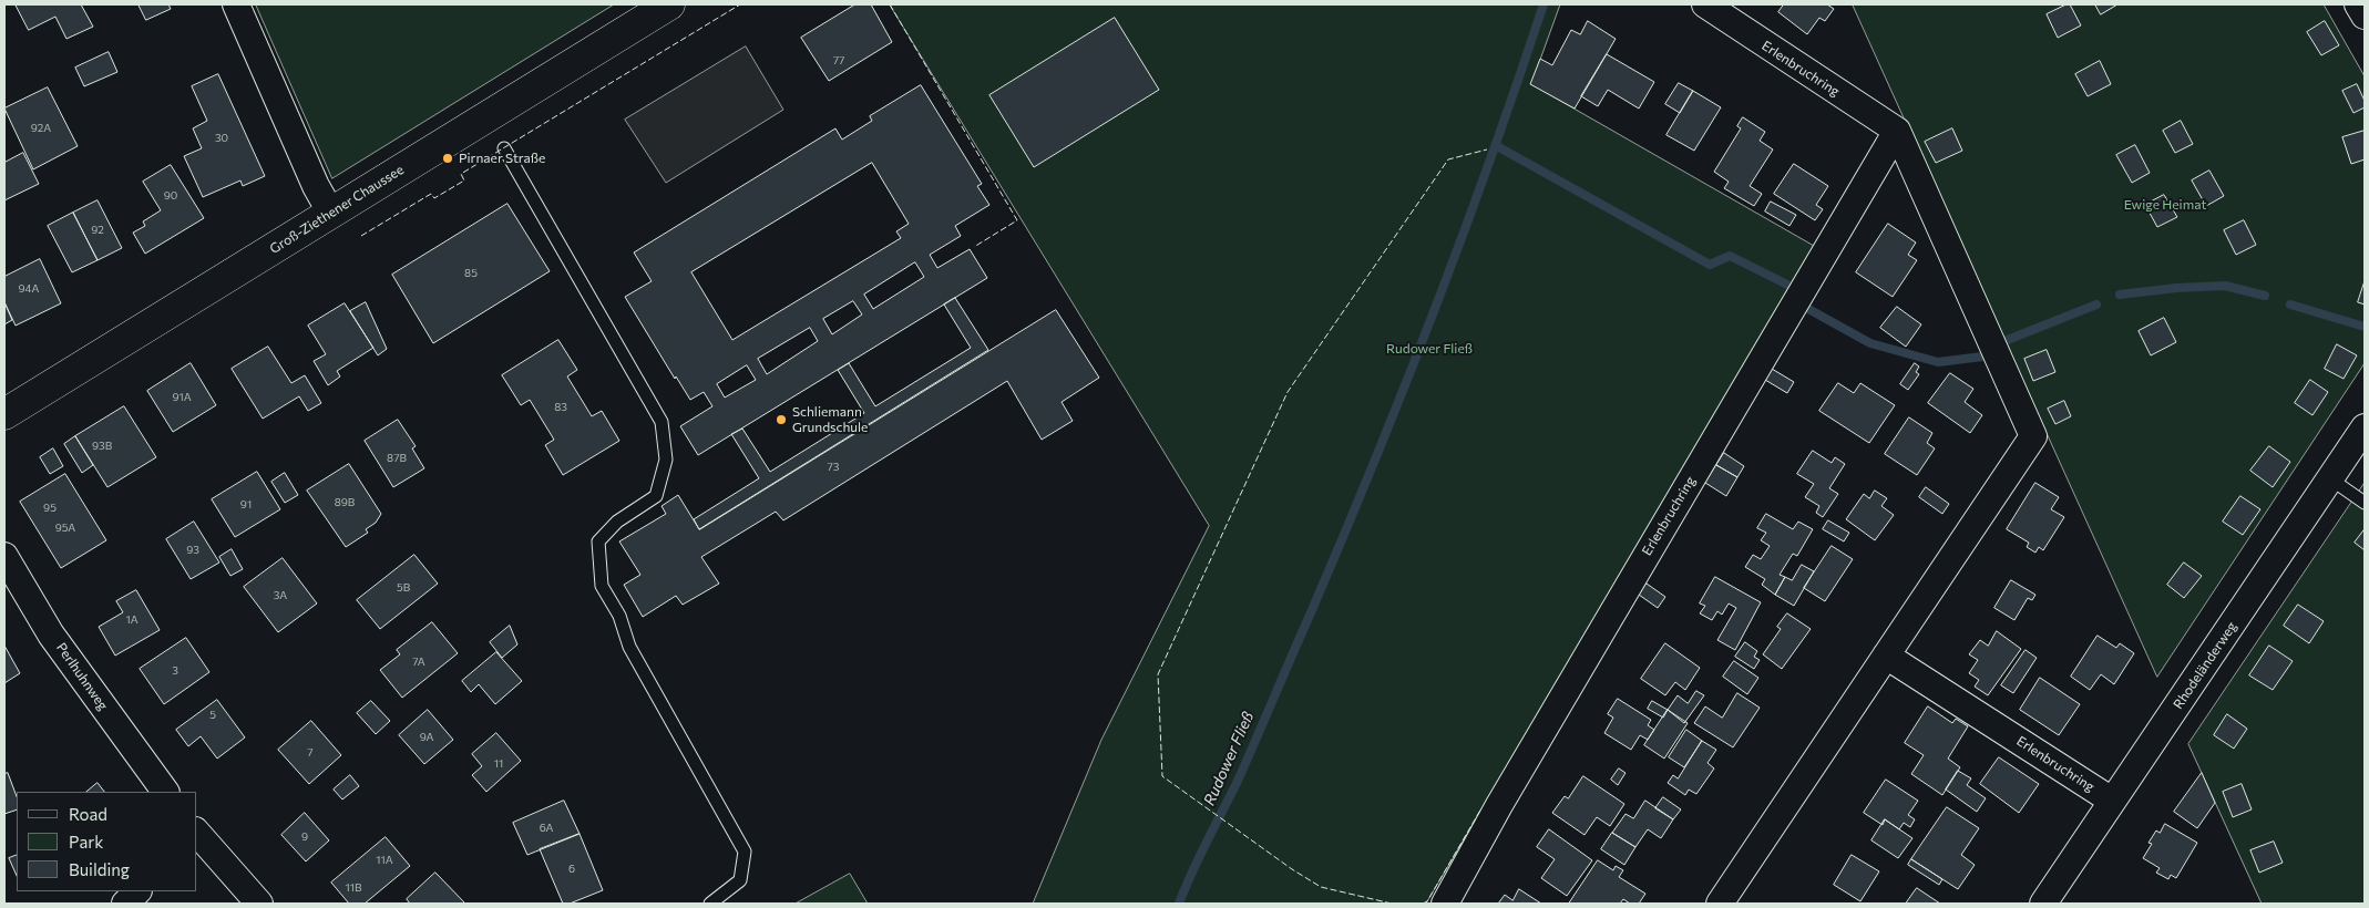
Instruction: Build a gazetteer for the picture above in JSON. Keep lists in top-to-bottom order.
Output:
{
  "streets": {
    "street": [
      "Erlenbruchring",
      "Groß-Ziethener Chaussee",
      "Rhodeländerweg",
      "Perlhuhnweg"
    ]
  },
  "crossings": [
    ["Erlenbruchring", "Rhodeländerweg"]
  ],
  "water": ["Rudower Fließ"],
  "parks": ["Ewige Heimat", "Rudower Fließ"],
  "places": ["Pirnaer Straße", "Schliemann Grundschule"],
  "house_numbers": [
    "77",
    "92A",
    "30",
    "90",
    "92",
    "85",
    "94A",
    "91A",
    "83",
    "93B",
    "87B",
    "73",
    "89B",
    "91",
    "95",
    "95A",
    "93",
    "5B",
    "3A",
    "1A",
    "7A",
    "3",
    "5",
    "9A",
    "7",
    "11",
    "6A",
    "9",
    "11A",
    "6",
    "11B"
  ],
  "legend": ["Road", "Park", "Building"]
}
